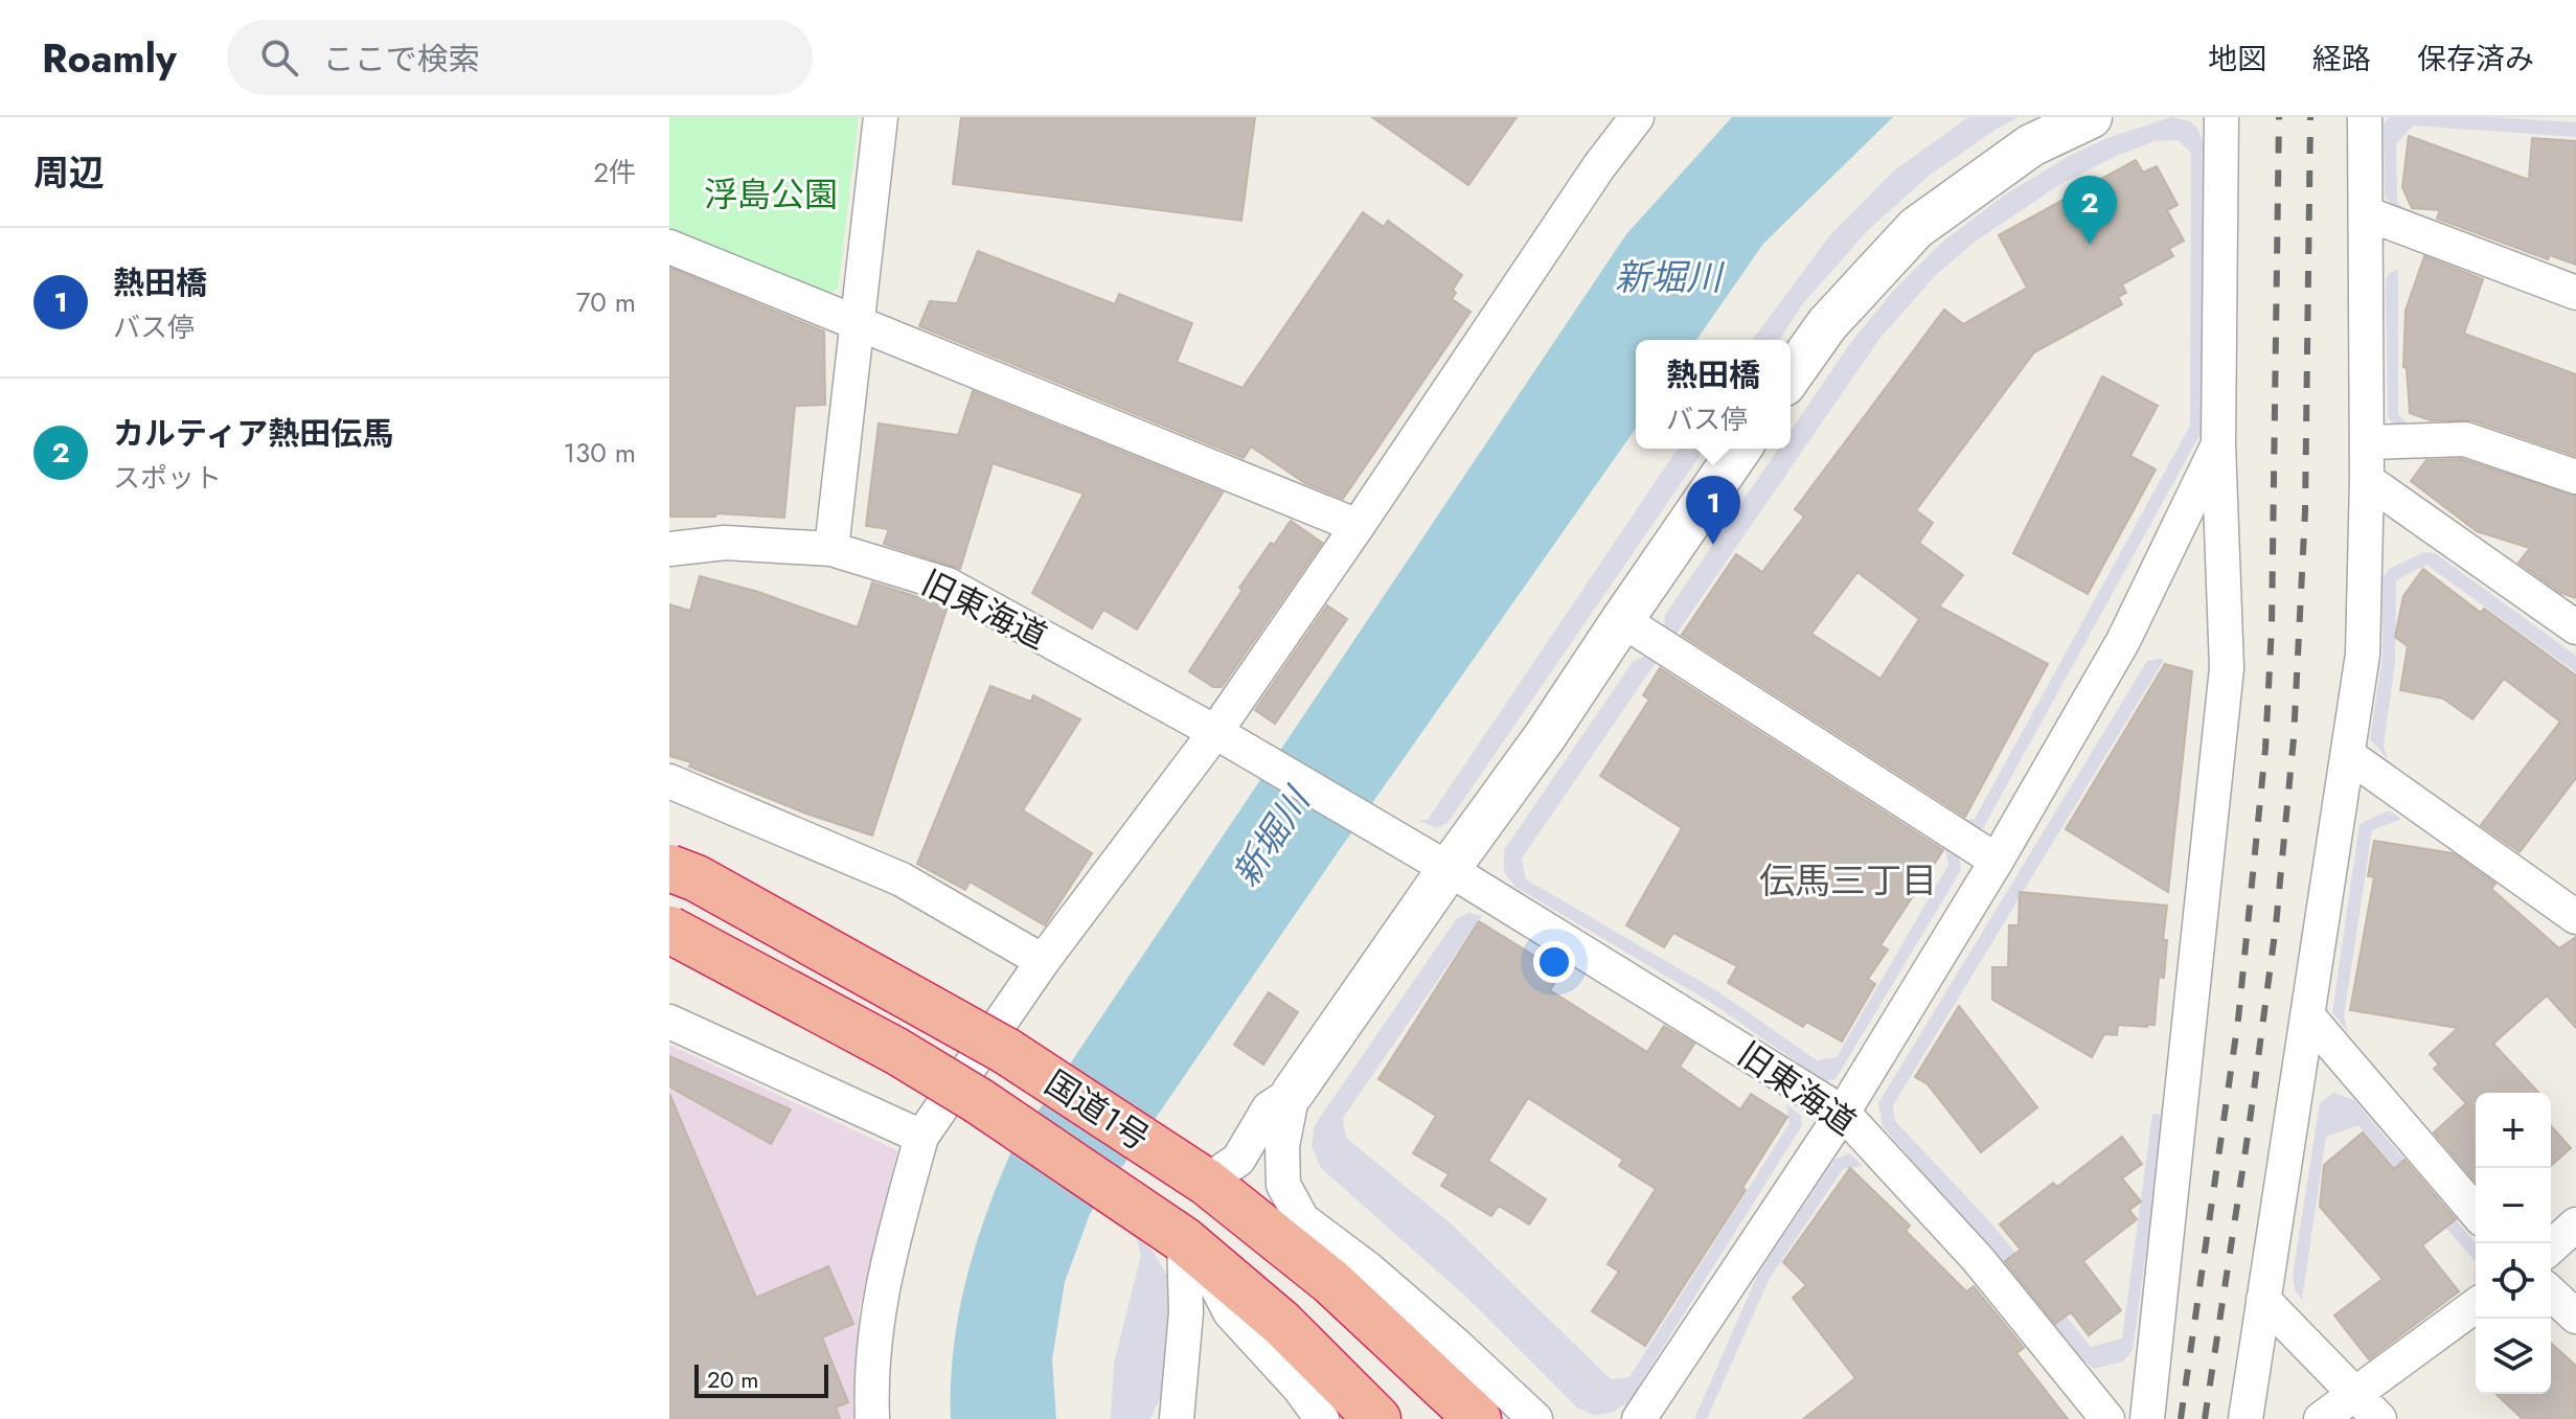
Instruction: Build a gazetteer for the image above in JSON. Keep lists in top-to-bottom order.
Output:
{
  "streets": {
    "highway": ["国道1号"],
    "street": ["旧東海道"]
  },
  "districts": ["伝馬三丁目"],
  "water": ["新堀川"],
  "parks": ["浮島公園"],
  "scale_bar": "20 m",
  "page": {
    "header": "Roamly",
    "search": "ここで検索",
    "nav": ["地図", "経路", "保存済み"],
    "heading": ["周辺", "2件"],
    "pins": ["2", "1"],
    "list": [
      {
        "mark": "1",
        "name": "熱田橋",
        "note": "バス停",
        "value": "70 m"
      },
      {
        "mark": "2",
        "name": "カルティア熱田伝馬",
        "note": "スポット",
        "value": "130 m"
      }
    ],
    "popup": ["熱田橋", "バス停"],
    "map_buttons": ["+", "−"],
    "scale": "20 m"
  }
}
